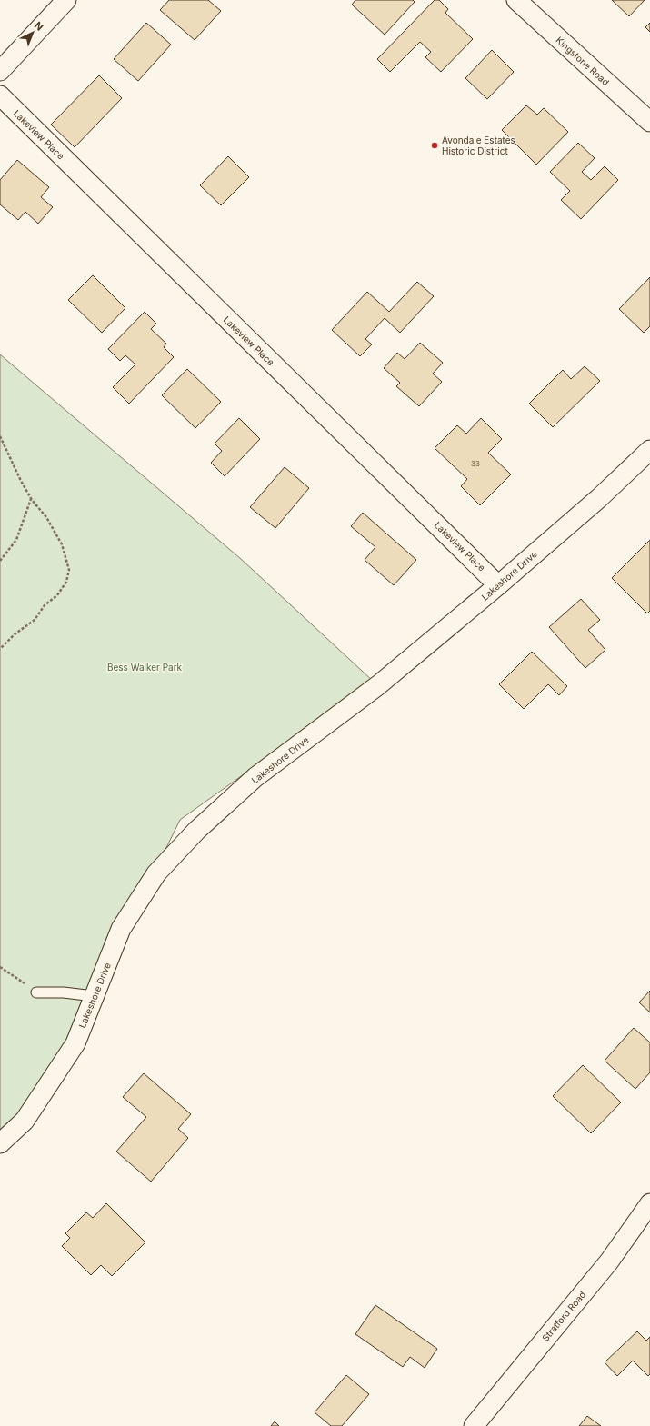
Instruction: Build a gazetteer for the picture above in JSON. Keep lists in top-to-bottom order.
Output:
{
  "streets": {
    "street": [
      "Kingstone Road",
      "Lakeview Place",
      "Lakeshore Drive",
      "Stratford Road"
    ]
  },
  "crossings": [
    ["Lakeview Place", "Lakeshore Drive"]
  ],
  "parks": ["Bess Walker Park"],
  "places": ["Avondale Estates Historic District"],
  "house_numbers": ["33"],
  "north": "top right"
}
